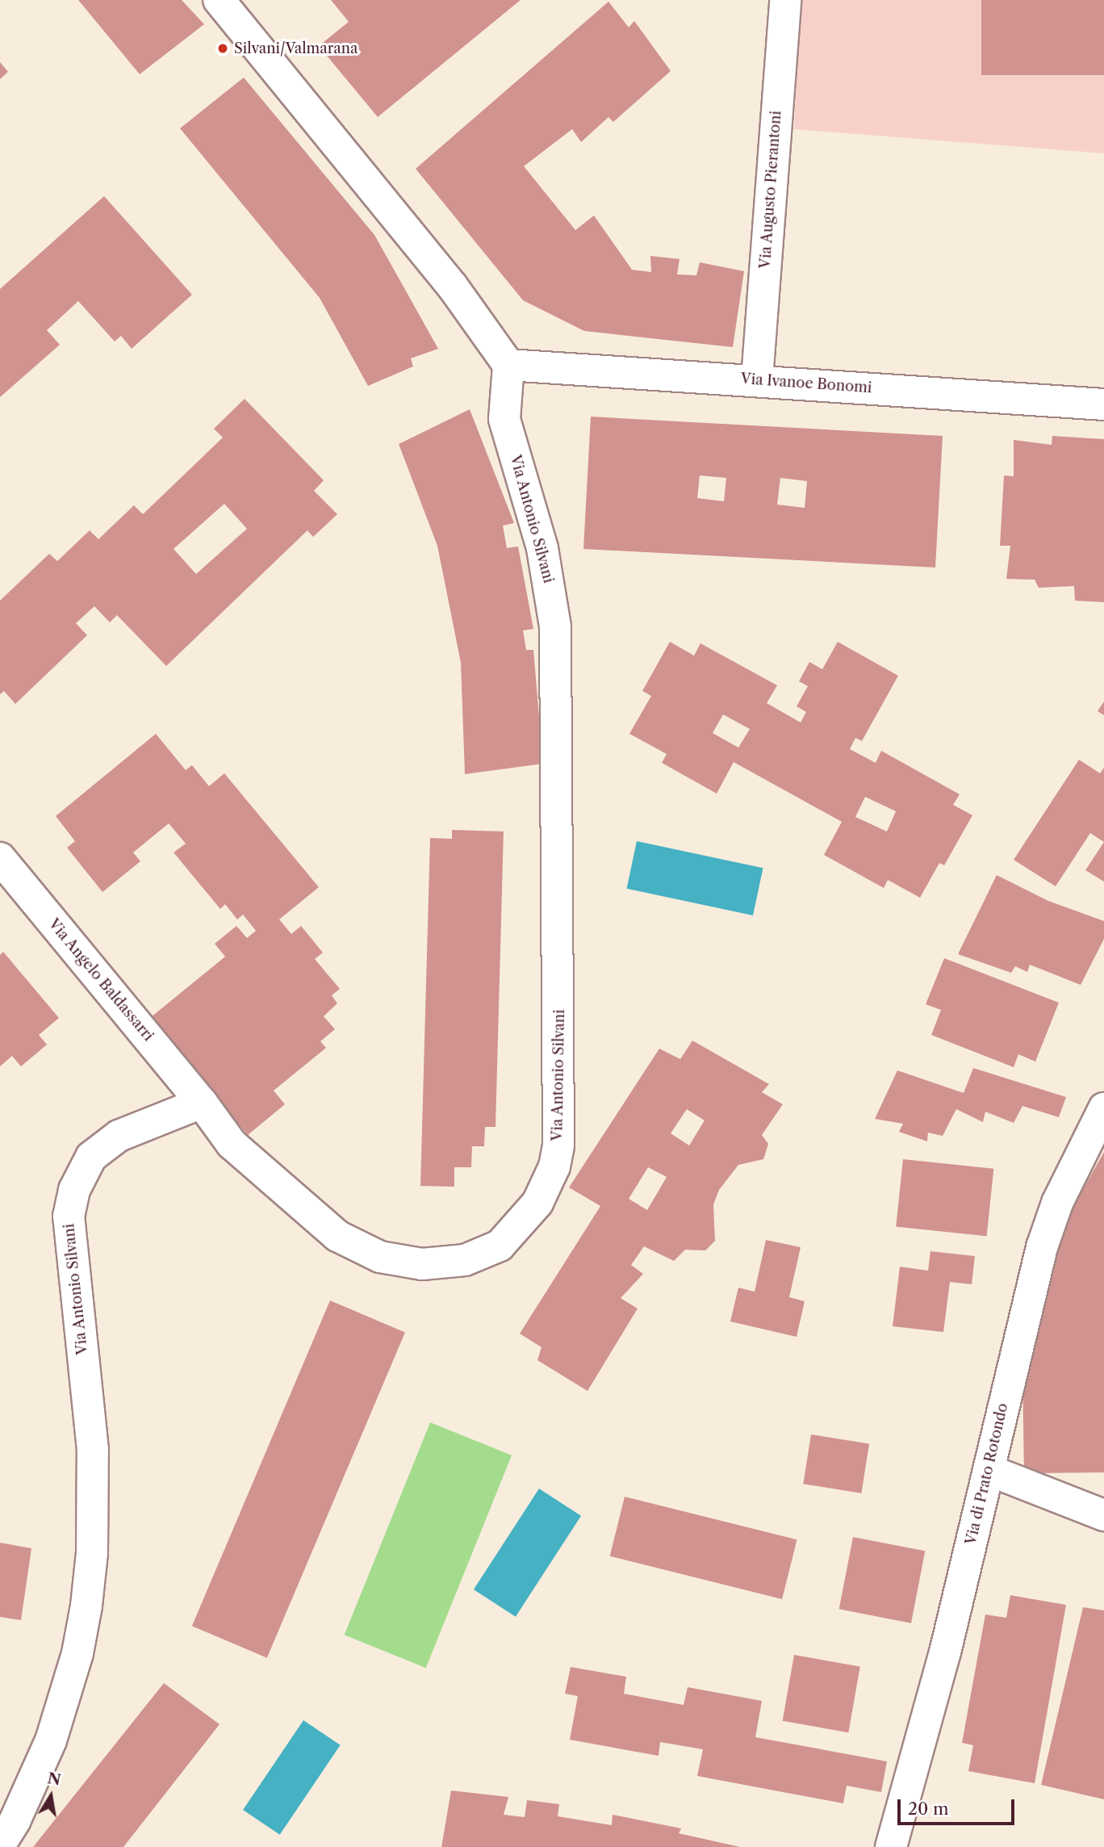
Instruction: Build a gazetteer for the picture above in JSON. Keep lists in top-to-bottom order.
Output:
{
  "streets": {
    "street": [
      "Via Augusto Pierantoni",
      "Via Ivanoe Bonomi",
      "Via Antonio Silvani",
      "Via Angelo Baldassarri",
      "Via di Prato Rotondo"
    ]
  },
  "crossings": [
    ["Via Augusto Pierantoni", "Via Ivanoe Bonomi"],
    ["Via Ivanoe Bonomi", "Via Antonio Silvani"],
    ["Via Antonio Silvani", "Via Angelo Baldassarri"]
  ],
  "places": ["Silvani/Valmarana"],
  "scale_bar": "20 m",
  "north": "top"
}
